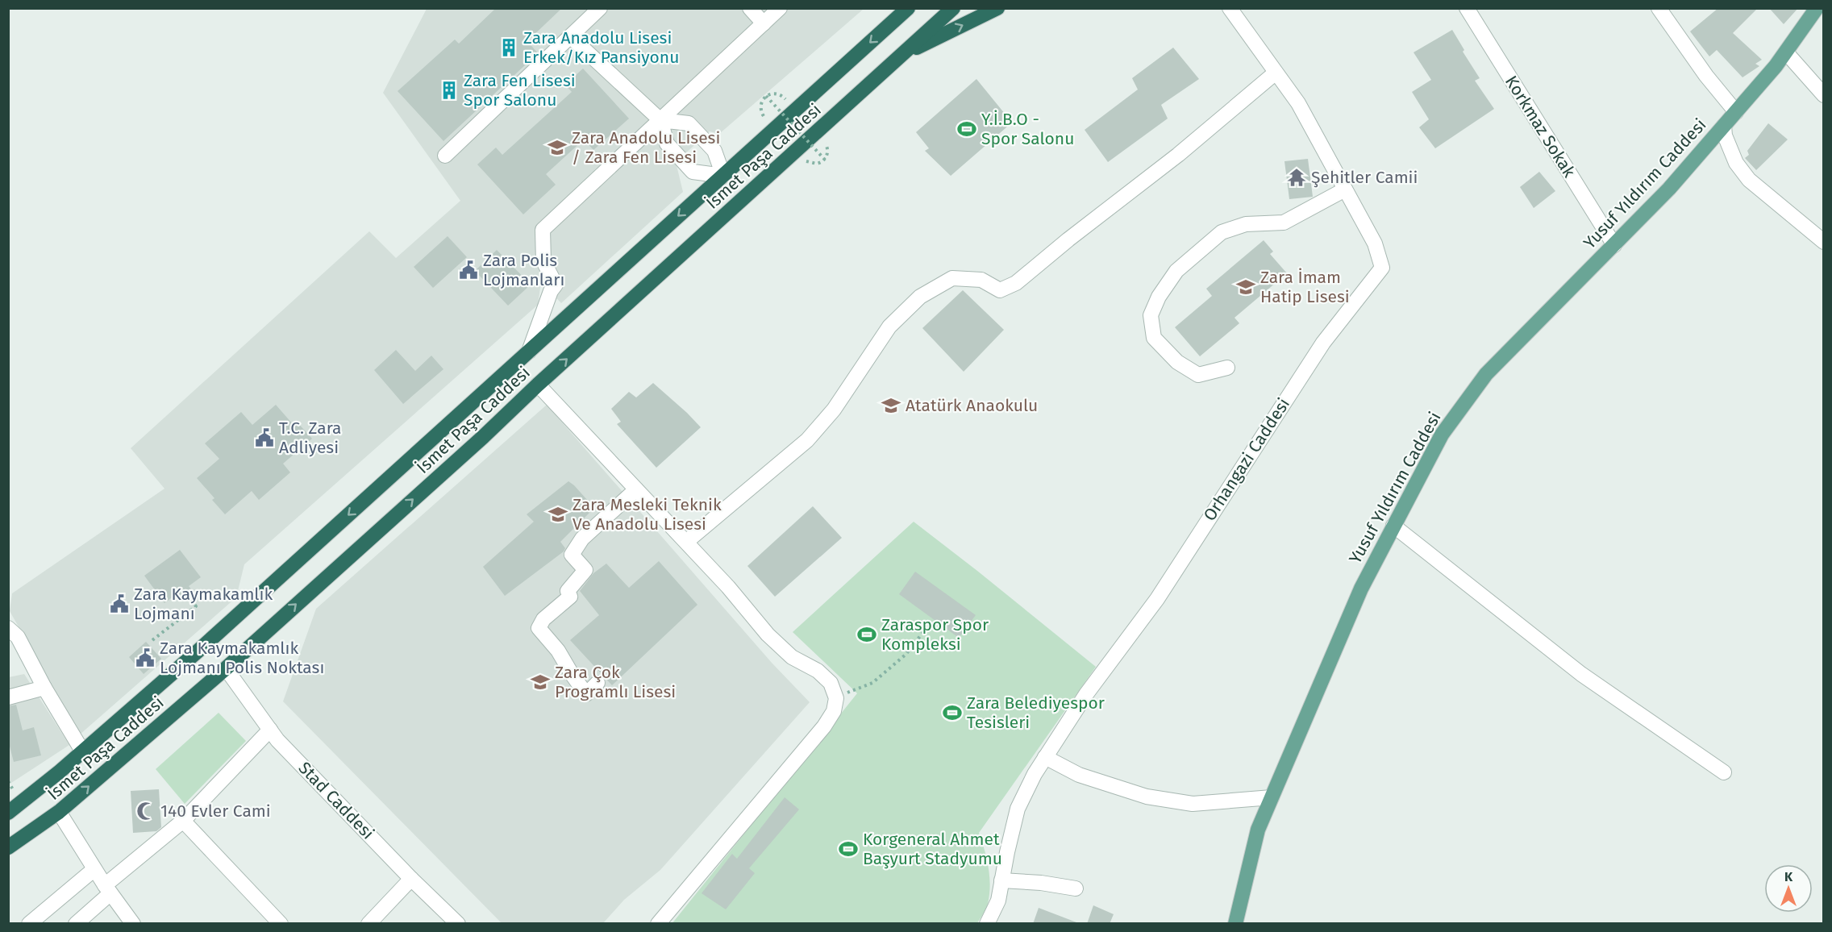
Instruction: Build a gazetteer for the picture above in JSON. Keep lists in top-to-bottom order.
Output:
{
  "streets": {
    "highway": ["İsmet Paşa Caddesi"],
    "main road": ["Yusuf Yıldırım Caddesi"],
    "street": ["Korkmaz Sokak", "Orhangazi Caddesi", "Stad Caddesi"]
  },
  "crossings": [
    ["Korkmaz Sokak", "Yusuf Yıldırım Caddesi"],
    ["İsmet Paşa Caddesi", "Stad Caddesi"]
  ],
  "places": {
    "building": ["Zara Anadolu Lisesi Erkek/Kız Pansiyonu", "Zara Fen Lisesi Spor Salonu"],
    "sports": [
      "Y.İ.B.O - Spor Salonu",
      "Zaraspor Spor Kompleksi",
      "Zara Belediyespor Tesisleri",
      "Korgeneral Ahmet Başyurt Stadyumu"
    ],
    "school or university": [
      "Zara Anadolu Lisesi / Zara Fen Lisesi",
      "Zara İmam Hatip Lisesi",
      "Atatürk Anaokulu",
      "Zara Mesleki Teknik Ve Anadolu Lisesi",
      "Zara Çok Programlı Lisesi"
    ],
    "temple": ["Şehitler Camii"],
    "public building": [
      "Zara Polis Lojmanları",
      "T.C. Zara Adliyesi",
      "Zara Kaymakamlık Lojmanı",
      "Zara Kaymakamlık Lojmanı Polis Noktası"
    ],
    "mosque": ["140 Evler Cami"]
  },
  "north": "top"
}
